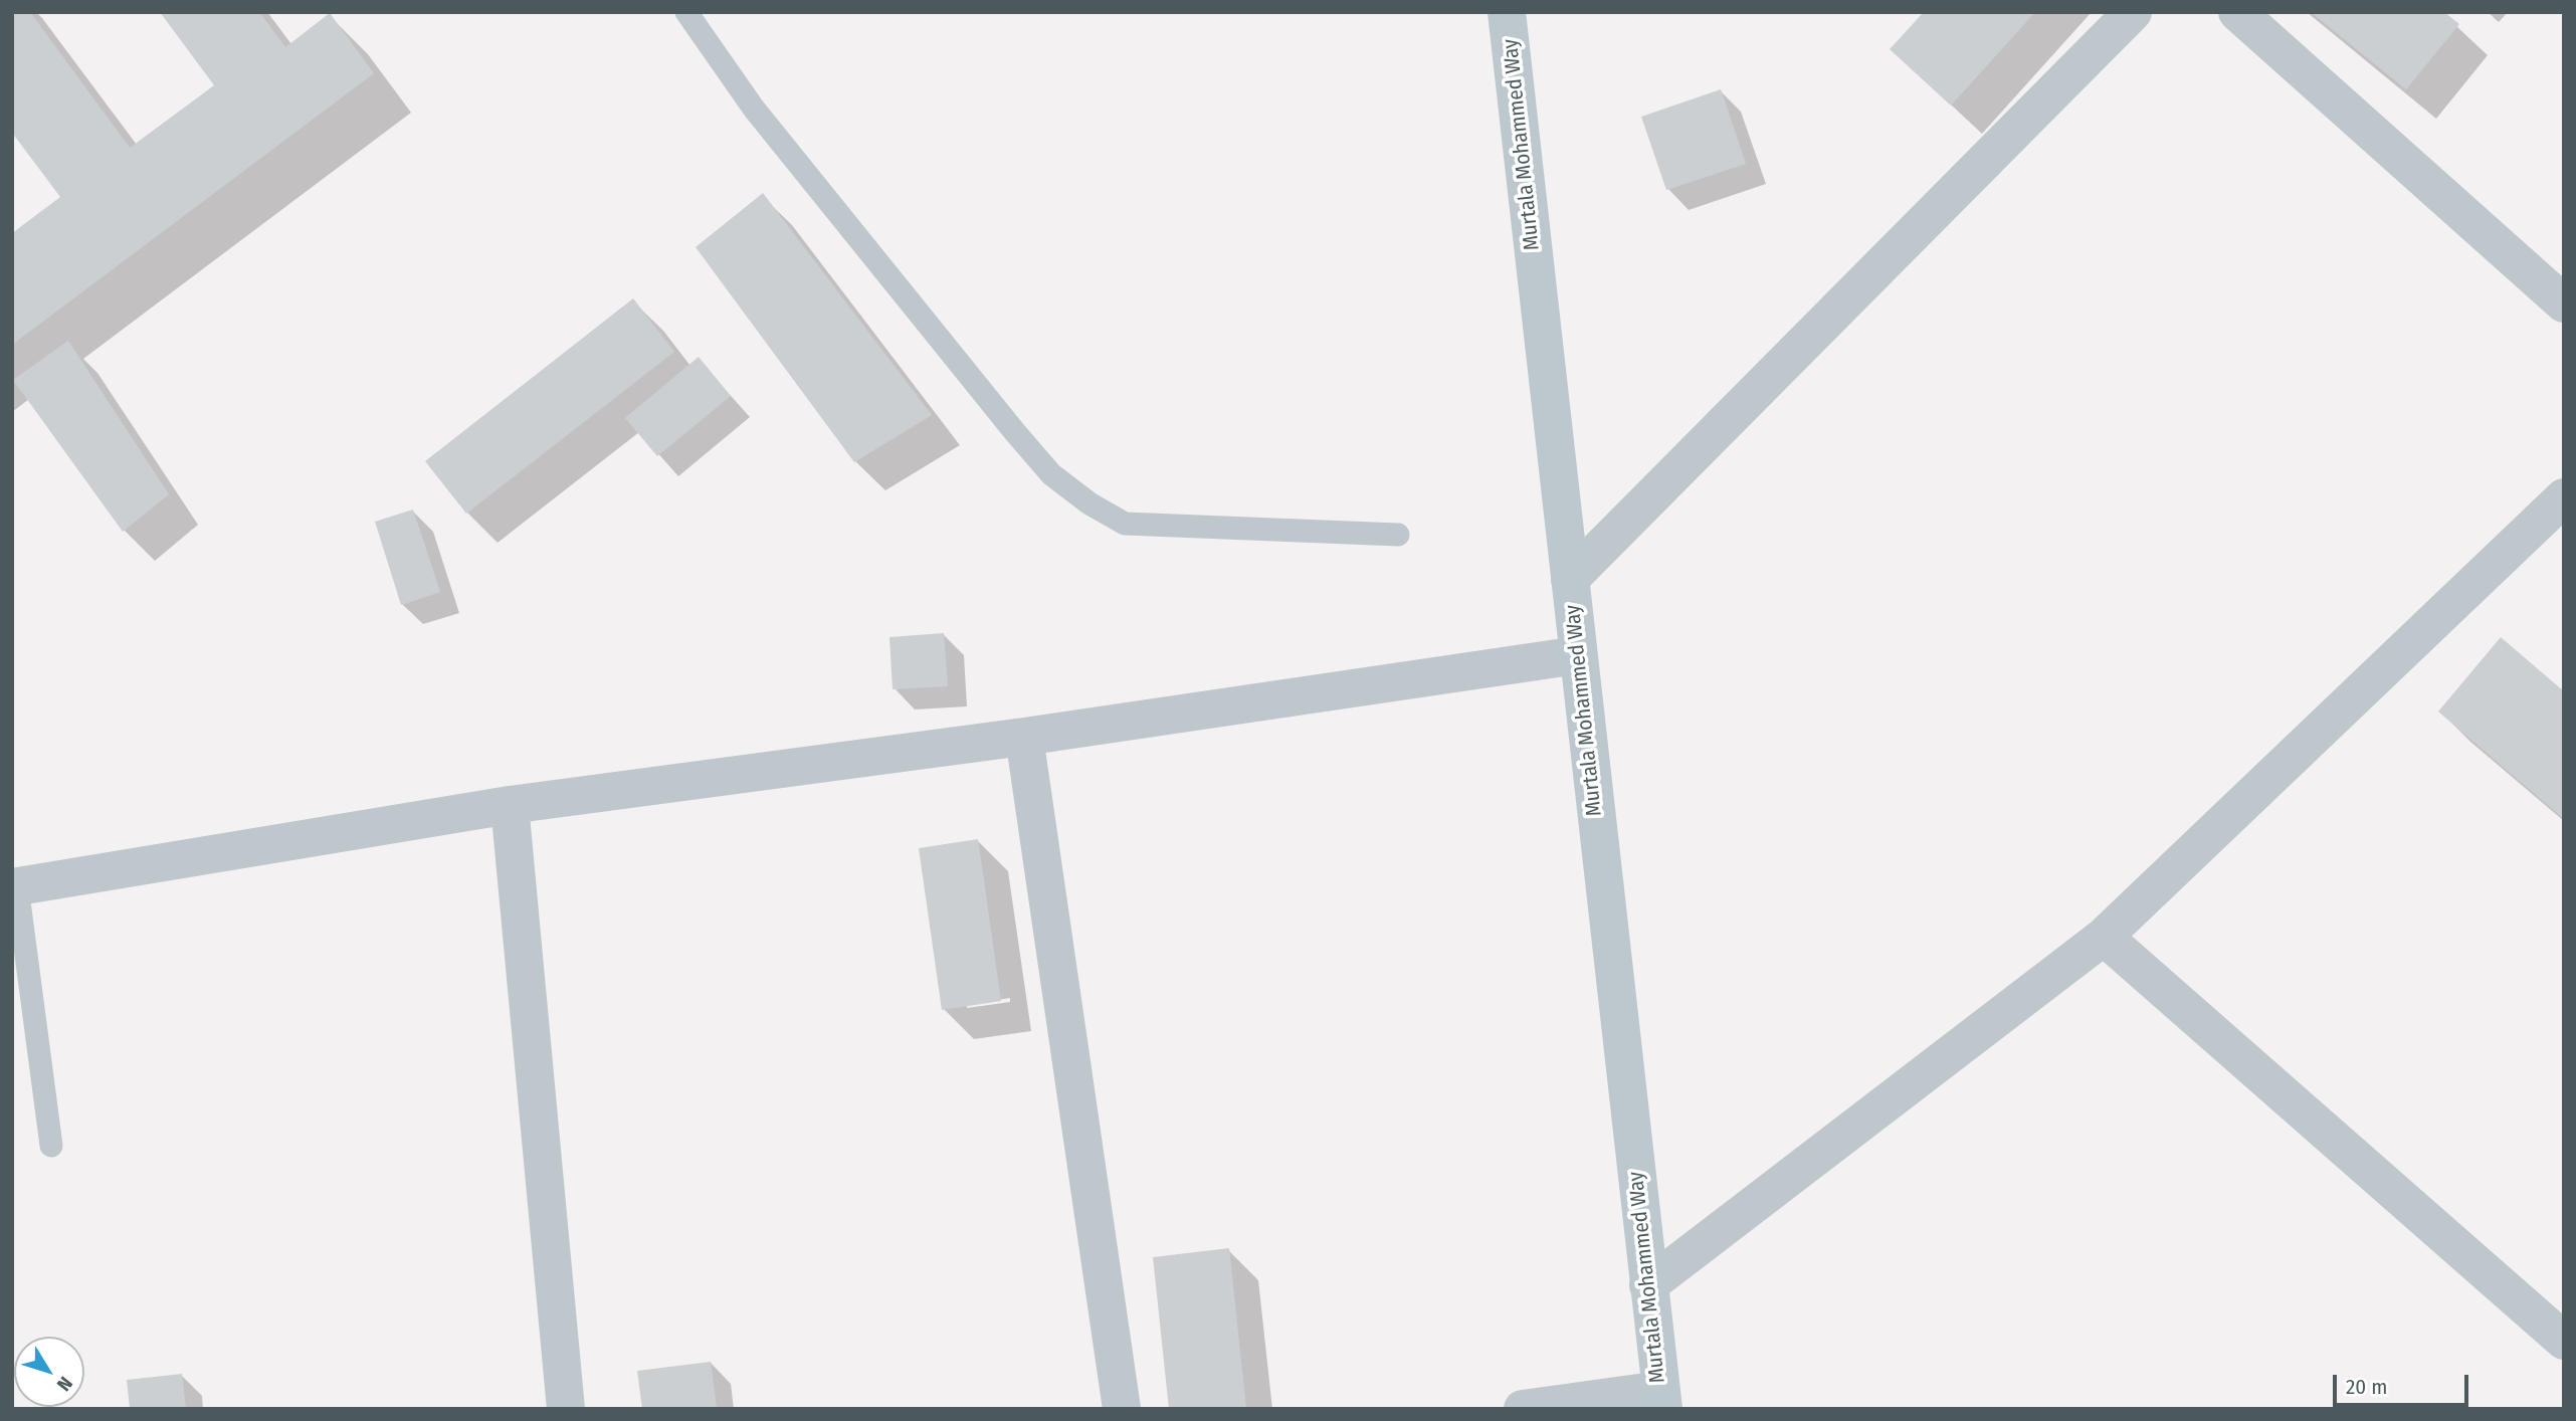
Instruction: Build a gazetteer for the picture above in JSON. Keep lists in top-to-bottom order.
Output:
{
  "streets": {
    "street": ["Murtala Mohammed Way"]
  },
  "scale_bar": "20 m",
  "north": "bottom right"
}
